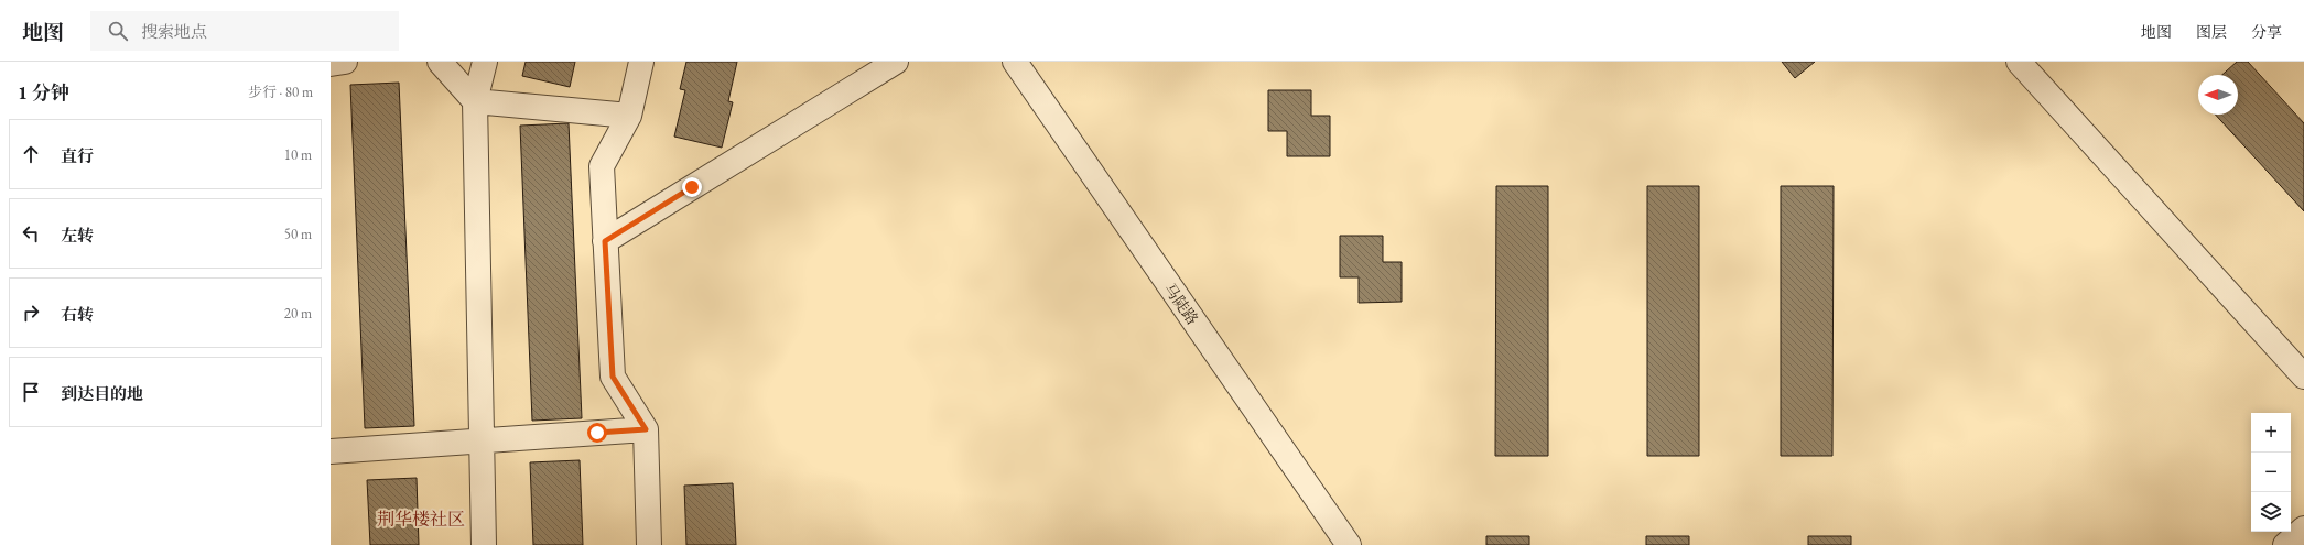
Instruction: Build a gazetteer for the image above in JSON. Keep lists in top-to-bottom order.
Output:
{
  "streets": {
    "street": ["马陡路"]
  },
  "districts": ["荆华楼社区"],
  "north": "left",
  "page": {
    "header": "地图",
    "search": "搜索地点",
    "nav": ["地图", "图层", "分享"],
    "heading": ["1 分钟", "步行 · 80 m"],
    "list": [
      ["直行", "10 m"],
      ["左转", "50 m"],
      ["右转", "20 m"],
      "到达目的地"
    ],
    "map_buttons": ["+", "−"]
  }
}
